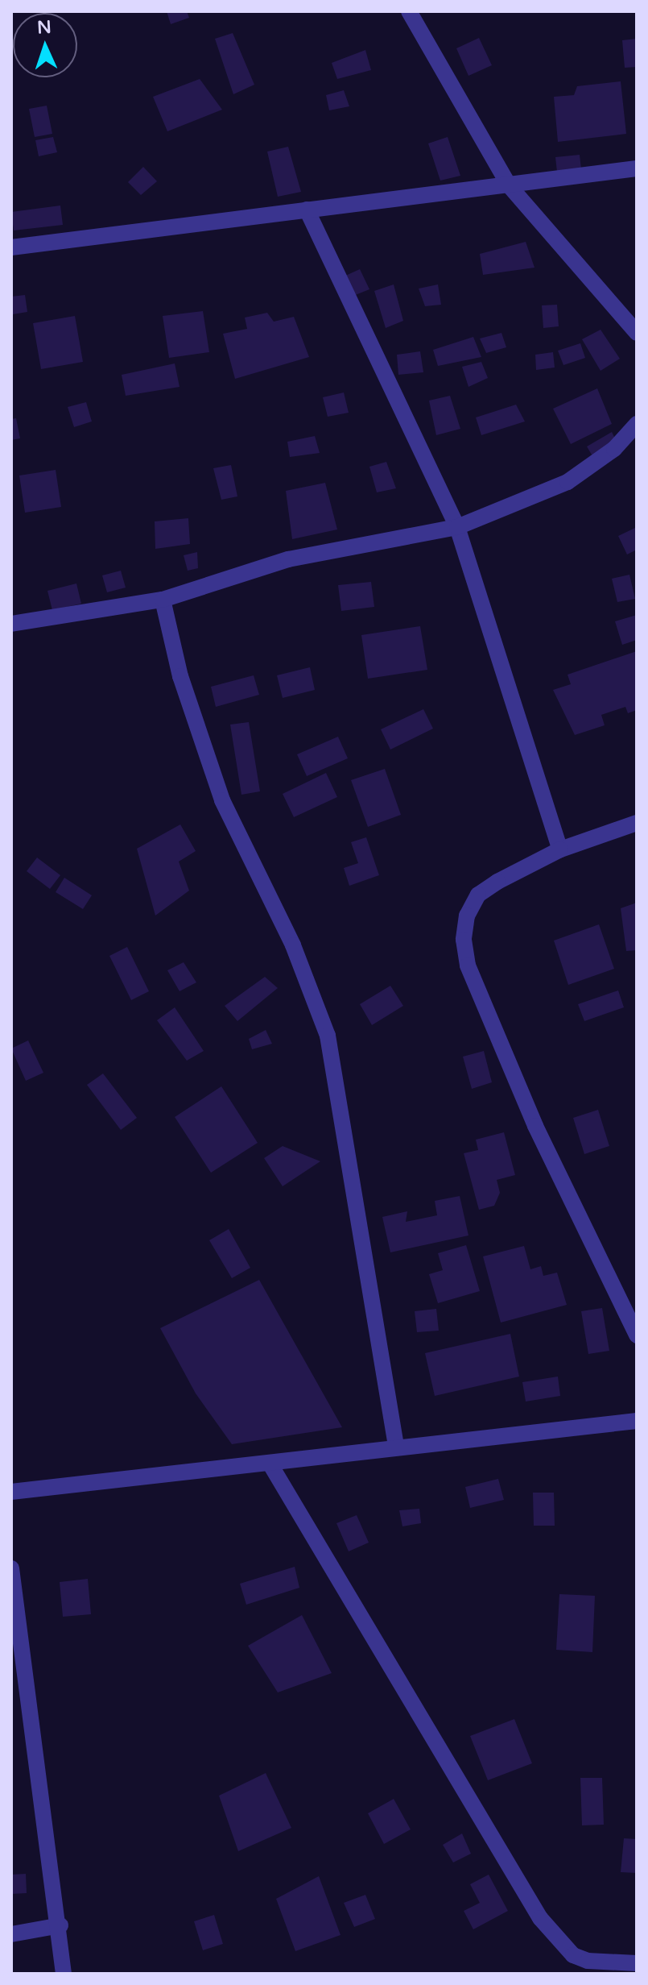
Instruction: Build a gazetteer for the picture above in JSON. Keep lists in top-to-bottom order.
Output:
{
  "north": "top"
}
